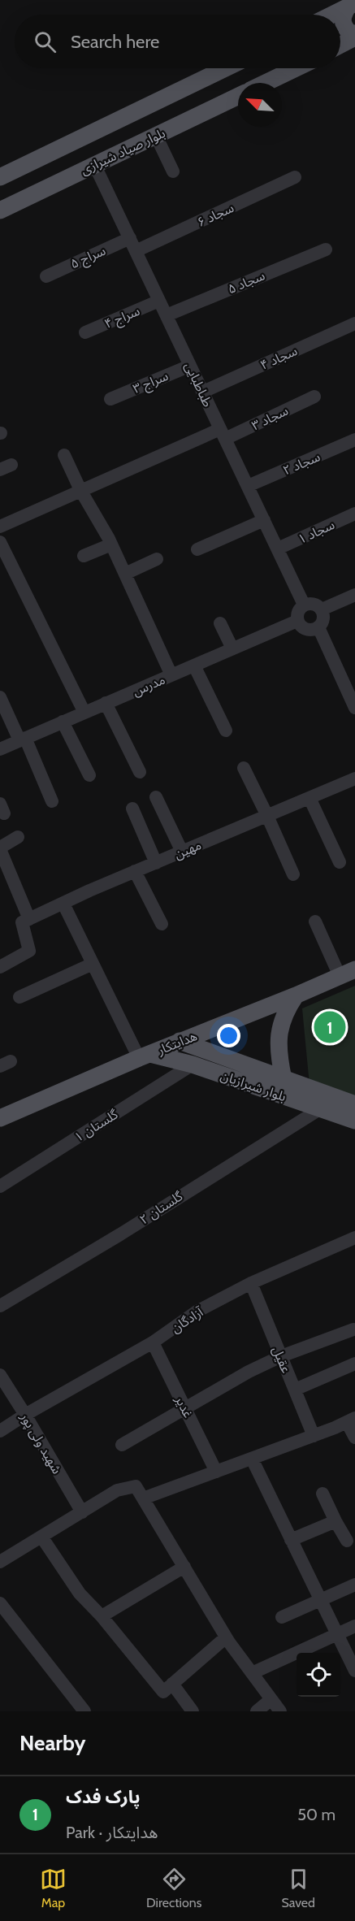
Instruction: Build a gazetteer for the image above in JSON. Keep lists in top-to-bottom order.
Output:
{
  "streets": {
    "main road": ["بلوار صیاد شیرازی", "هدایتکار", "بلوار شیرازیان"],
    "street": [
      "سجاد ۶",
      "سراج ۵",
      "سجاد ۵",
      "سراج ۴",
      "سجاد ۴",
      "سراج ۳",
      "طباطبایی",
      "سجاد ۳",
      "سجاد ۲",
      "سجاد ۱",
      "مدرس",
      "مهین",
      "گلستان ۱",
      "گلستان ۲",
      "آزادگان",
      "عقیل",
      "غدیر",
      "شهید ولی پور"
    ]
  },
  "crossings": [
    ["بلوار صیاد شیرازی", "طباطبایی"],
    ["سجاد ۶", "طباطبایی"],
    ["سراج ۵", "طباطبایی"],
    ["سجاد ۵", "طباطبایی"],
    ["سراج ۴", "طباطبایی"],
    ["سجاد ۴", "طباطبایی"],
    ["سراج ۳", "طباطبایی"],
    ["طباطبایی", "سجاد ۳"],
    ["طباطبایی", "سجاد ۲"],
    ["طباطبایی", "سجاد ۱"],
    ["طباطبایی", "مدرس"],
    ["هدایتکار", "بلوار شیرازیان"],
    ["بلوار شیرازیان", "گلستان ۱"],
    ["بلوار شیرازیان", "گلستان ۲"],
    ["آزادگان", "عقیل"],
    ["آزادگان", "غدیر"],
    ["آزادگان", "شهید ولی پور"]
  ],
  "north": "top left",
  "page": {
    "search": "Search here",
    "pins": "1",
    "heading": "Nearby",
    "list": [
      {
        "mark": "1",
        "name": "پارک فدک",
        "note": "Park · هدایتکار",
        "value": "50 m"
      }
    ],
    "nav": ["Map", "Directions", "Saved"]
  }
}
